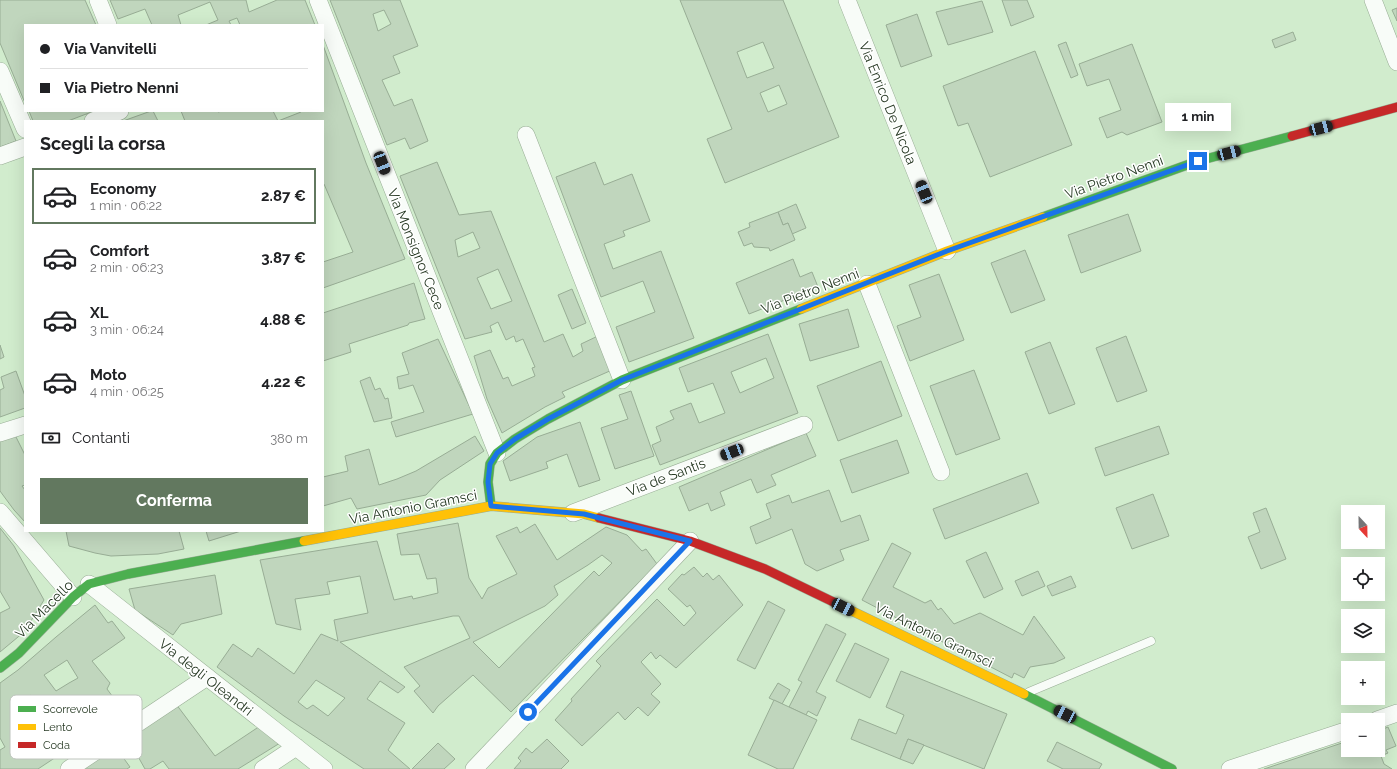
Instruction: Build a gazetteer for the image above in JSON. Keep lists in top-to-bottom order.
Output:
{
  "streets": {
    "street": [
      "Via Enrico De Nicola",
      "Via Pietro Nenni",
      "Via Monsignor Cece",
      "Via de Santis",
      "Via Antonio Gramsci",
      "Via Macello",
      "Via degli Oleandri"
    ]
  },
  "crossings": [
    ["Via Enrico De Nicola", "Via Pietro Nenni"],
    ["Via Pietro Nenni", "Via Monsignor Cece"],
    ["Via Pietro Nenni", "Via Antonio Gramsci"],
    ["Via de Santis", "Via Antonio Gramsci"],
    ["Via Antonio Gramsci", "Via Macello"],
    ["Via Antonio Gramsci", "Via degli Oleandri"],
    ["Via Macello", "Via degli Oleandri"]
  ],
  "legend": ["Scorrevole", "Lento", "Coda"],
  "north": "bottom",
  "page": {
    "banner": ["Via Vanvitelli", "Via Pietro Nenni"],
    "bubble": "1 min",
    "heading": "Scegli la corsa",
    "list": [
      {
        "name": "Economy",
        "note": "1 min · 06:22",
        "value": "2.87 €"
      },
      {
        "name": "Comfort",
        "note": "2 min · 06:23",
        "value": "3.87 €"
      },
      {
        "name": "XL",
        "note": "3 min · 06:24",
        "value": "4.88 €"
      },
      {
        "name": "Moto",
        "note": "4 min · 06:25",
        "value": "4.22 €"
      }
    ],
    "pay": ["Contanti", "380 m"],
    "buttons": "Conferma",
    "map_buttons": ["+", "−"]
  }
}
